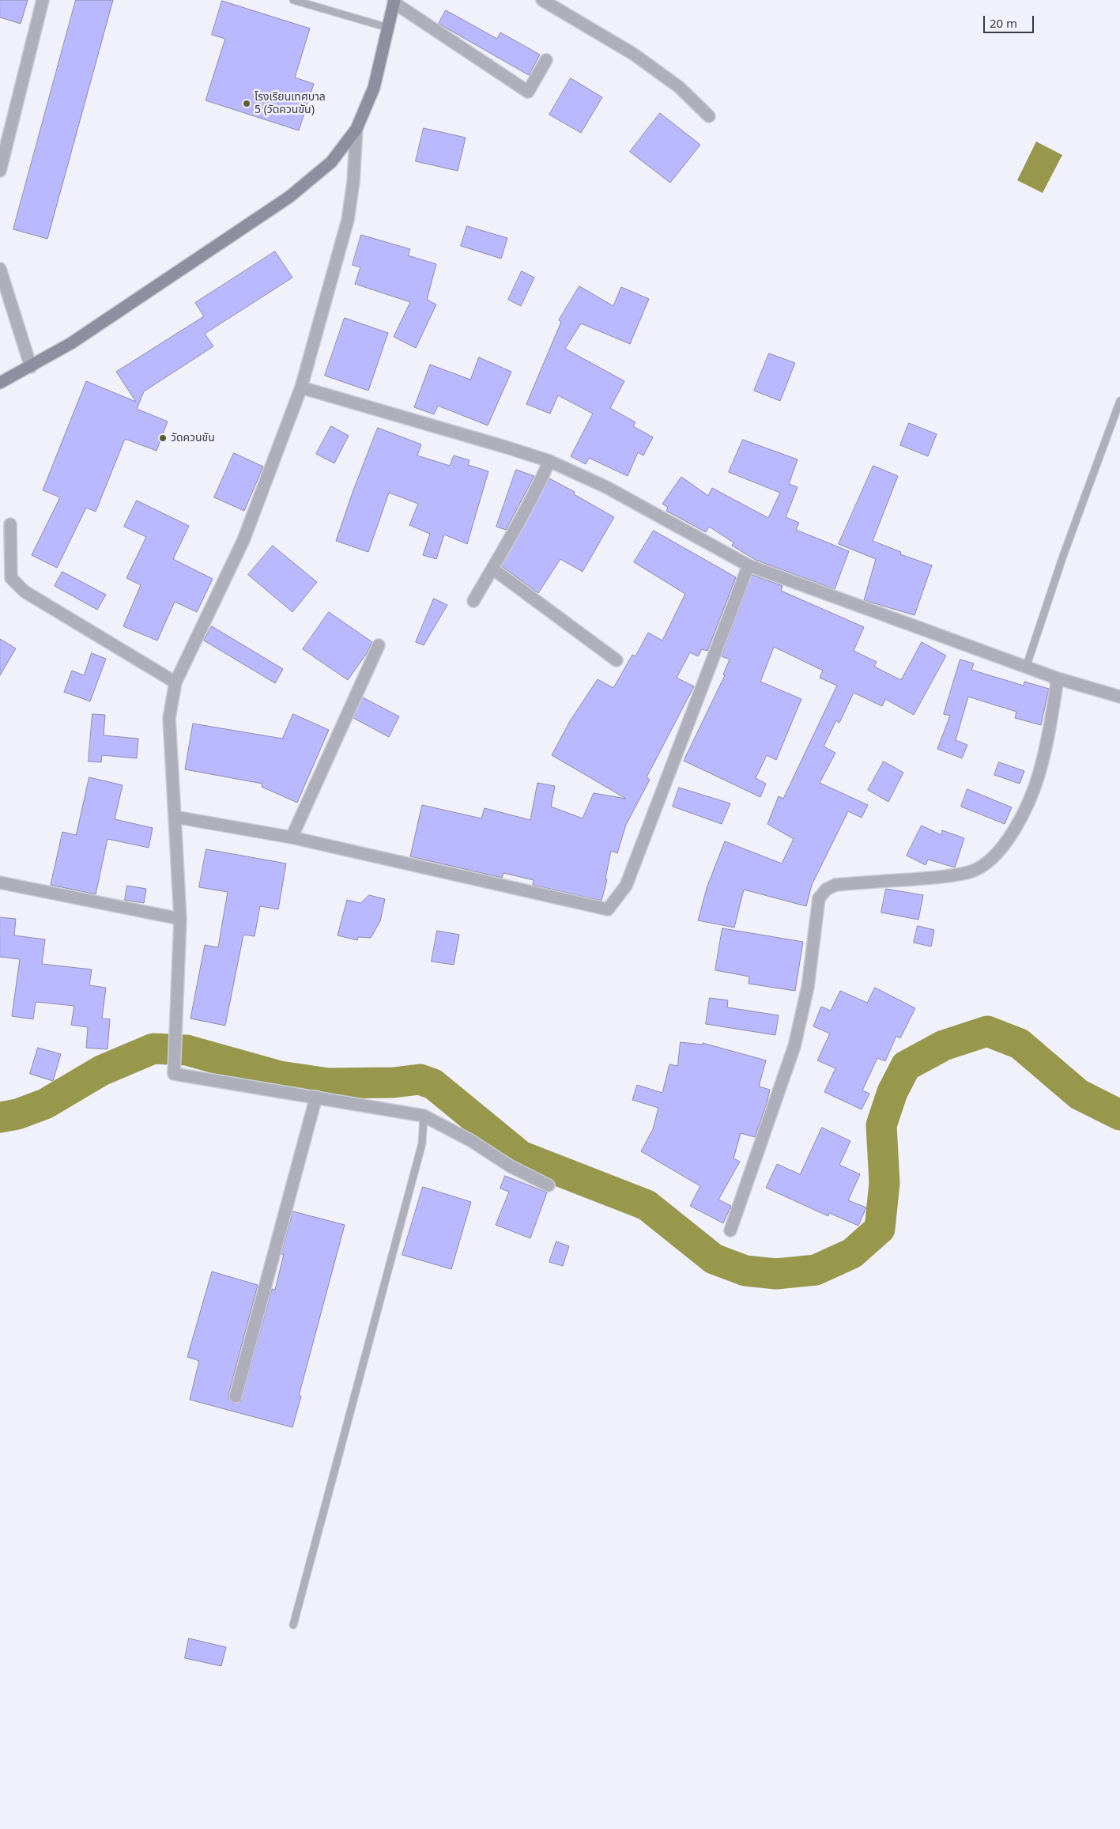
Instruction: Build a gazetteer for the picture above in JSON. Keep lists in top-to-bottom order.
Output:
{
  "places": ["โรงเรียนเทศบาล 5 (วัดควนขัน)", "วัดควนขัน"],
  "scale_bar": "20 m"
}
